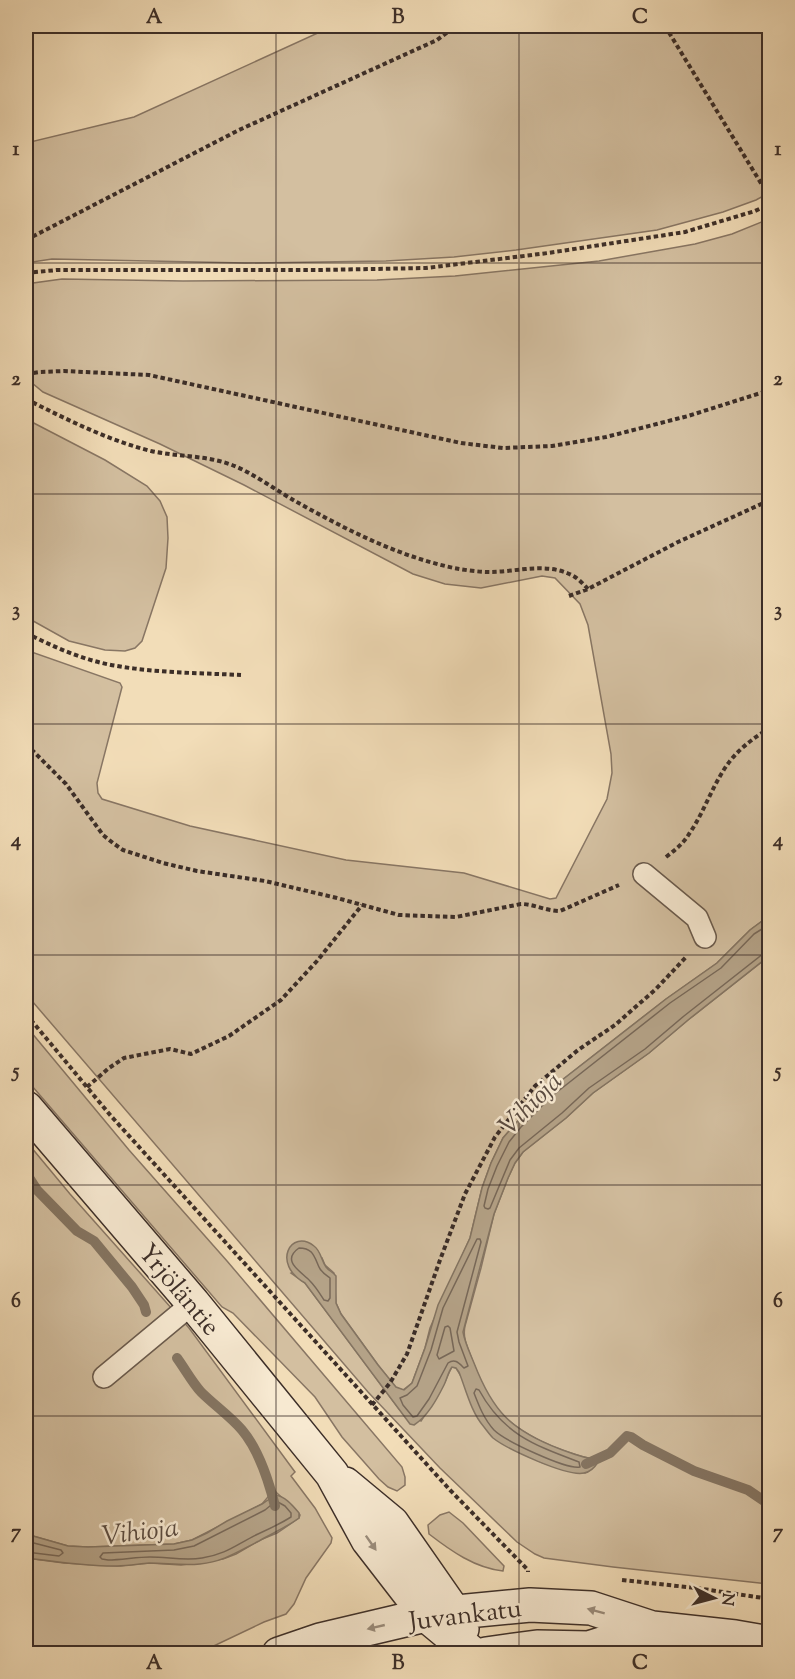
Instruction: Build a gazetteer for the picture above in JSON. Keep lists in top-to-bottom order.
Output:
{
  "streets": {
    "main road": ["Yrjöläntie", "Juvankatu"]
  },
  "crossings": [
    ["Yrjöläntie", "Juvankatu"]
  ],
  "water": ["Vihioja"],
  "north": "right",
  "grid": {
    "columns": ["A", "B", "C"],
    "rows": [
      "1",
      "2",
      "3",
      "4",
      "5",
      "6",
      "7"
    ]
  }
}
